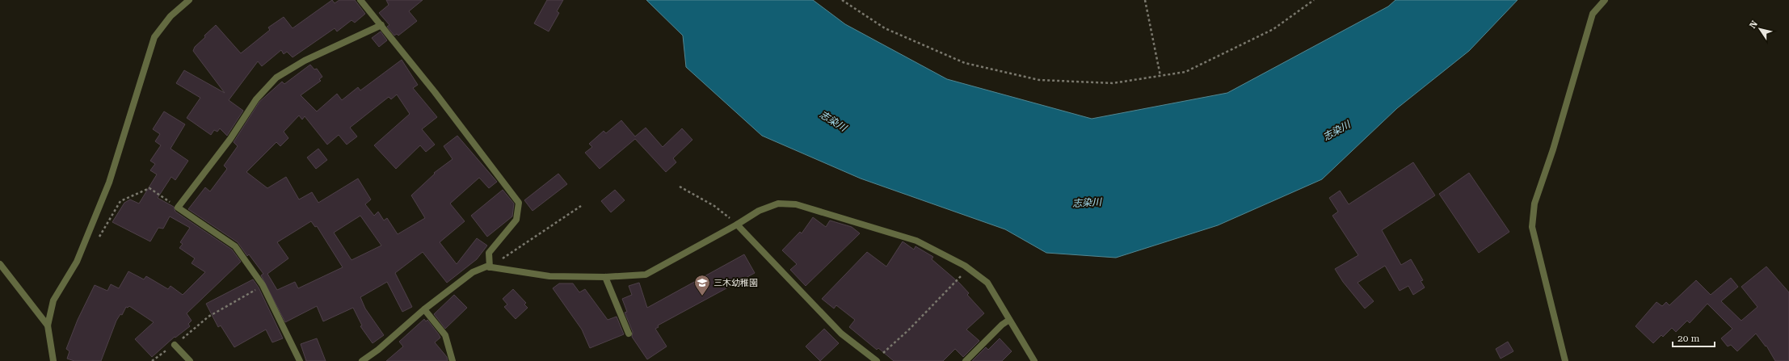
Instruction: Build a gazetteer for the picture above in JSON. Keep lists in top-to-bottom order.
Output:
{
  "water": ["志染川"],
  "places": {
    "school or university": ["三木幼稚園"]
  },
  "scale_bar": "20 m",
  "north": "top left"
}
